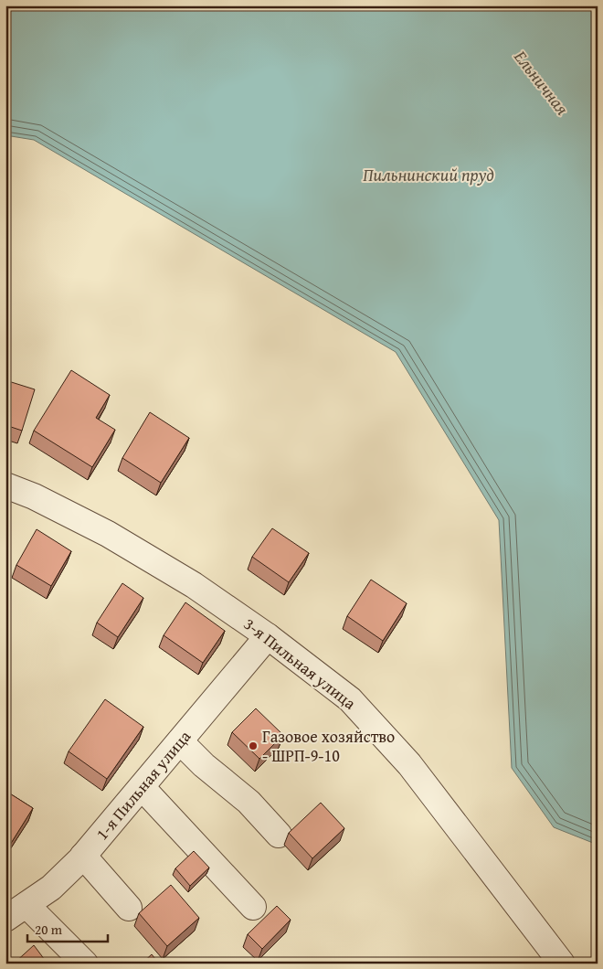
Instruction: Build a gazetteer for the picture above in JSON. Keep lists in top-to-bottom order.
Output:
{
  "streets": {
    "street": ["3-я Пильная улица", "1-я Пильная улица"]
  },
  "crossings": [
    ["3-я Пильная улица", "1-я Пильная улица"]
  ],
  "water": ["Ельничная", "Пильнинский пруд"],
  "places": ["Газовое хозяйство - ШРП-9-10"],
  "scale_bar": "20 m"
}
